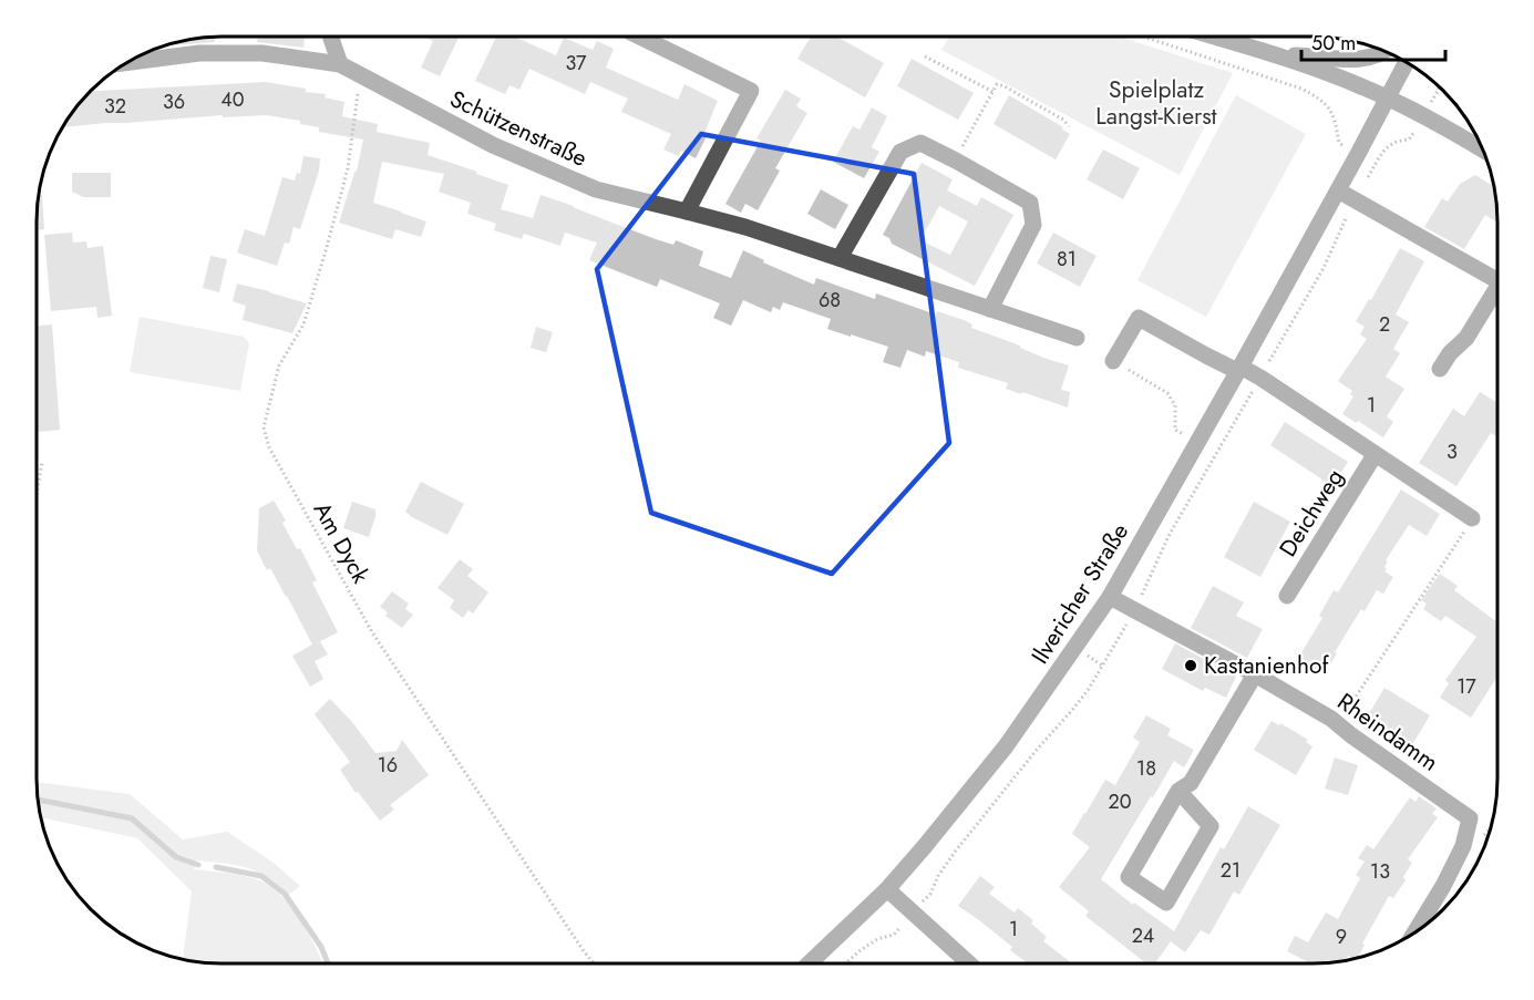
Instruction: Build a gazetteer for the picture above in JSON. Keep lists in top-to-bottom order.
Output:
{
  "streets": {
    "street": [
      "Schützenstraße",
      "Deichweg",
      "Ilvericher Straße",
      "Rheindamm"
    ],
    "path": ["Am Dyck"]
  },
  "crossings": [
    ["Schützenstraße", "Am Dyck"],
    ["Deichweg", "Ilvericher Straße"],
    ["Ilvericher Straße", "Rheindamm"]
  ],
  "parks": ["Spielplatz Langst-Kierst"],
  "places": ["Kastanienhof"],
  "house_numbers": [
    "37",
    "40",
    "36",
    "32",
    "81",
    "68",
    "2",
    "1",
    "3",
    "17",
    "16",
    "18",
    "20",
    "21",
    "13",
    "1",
    "24",
    "9"
  ],
  "scale_bar": "50 m"
}
